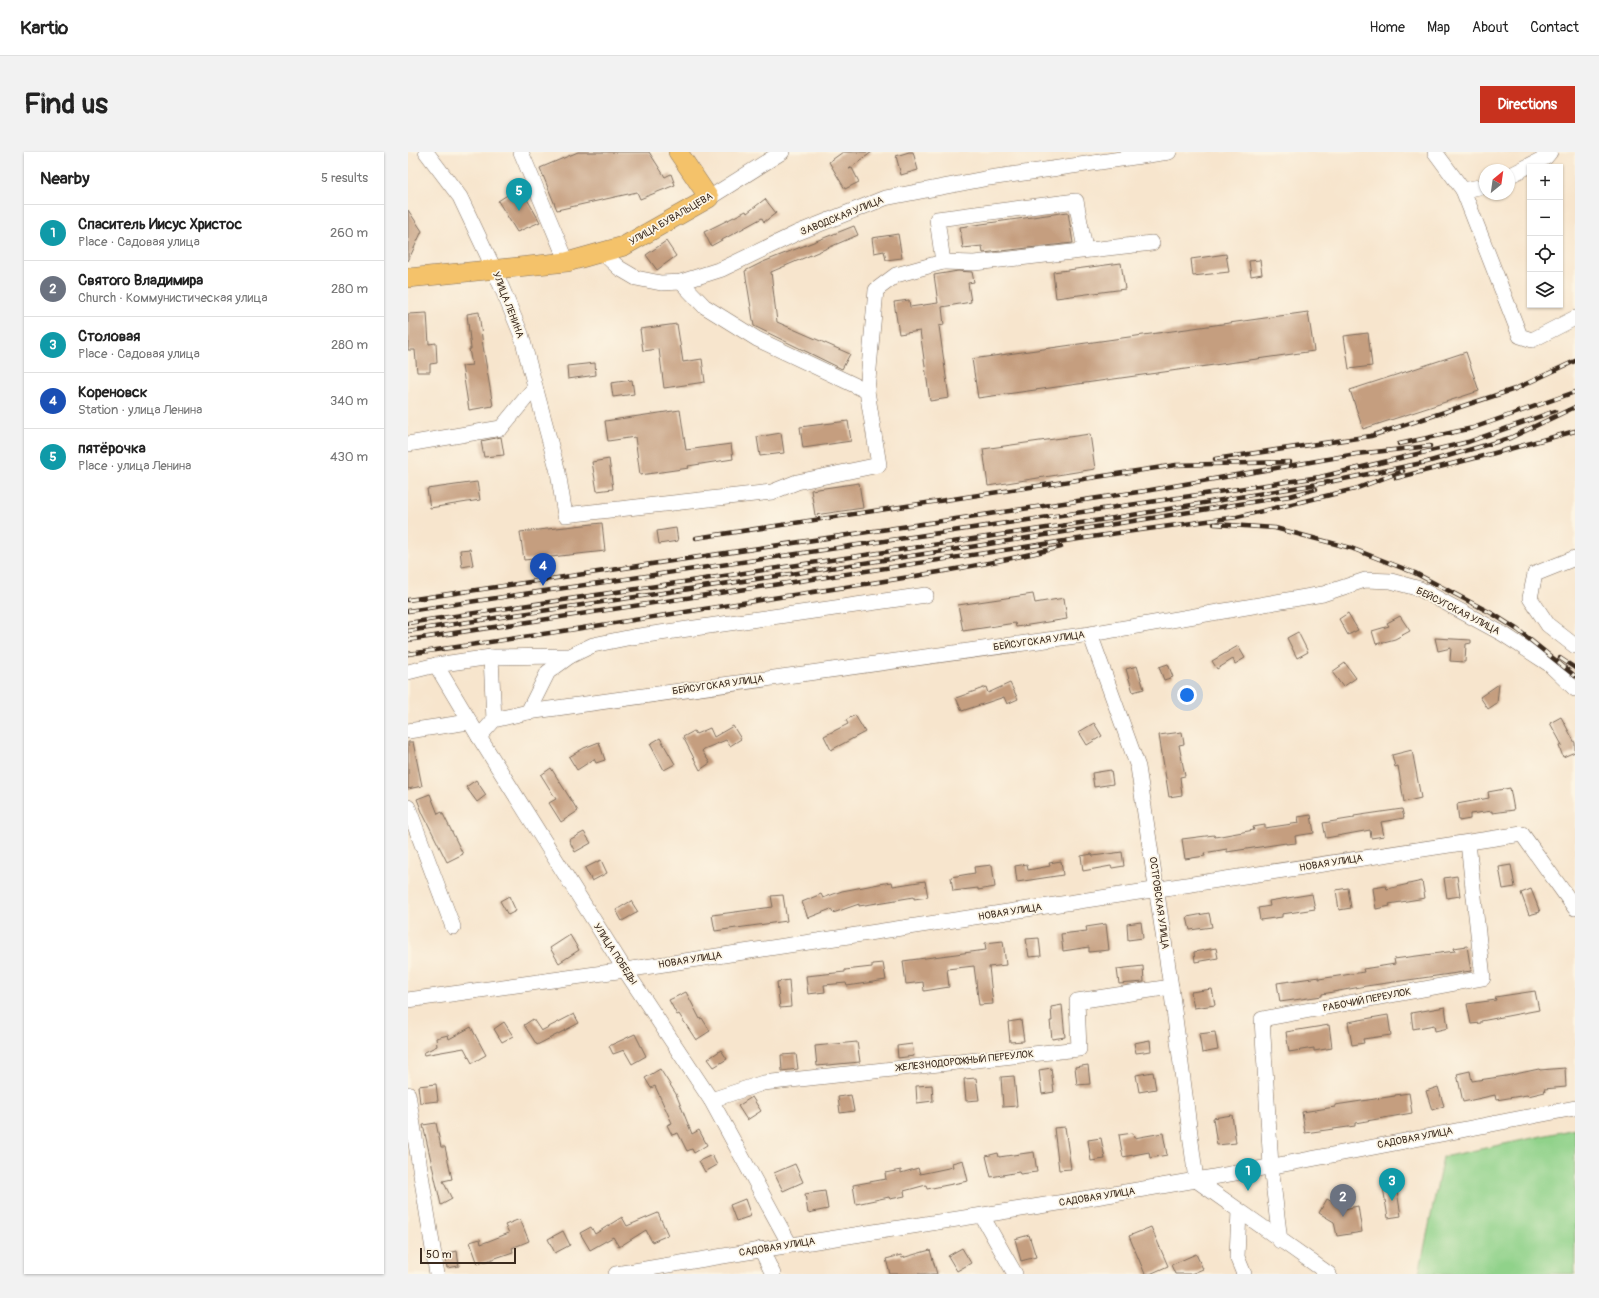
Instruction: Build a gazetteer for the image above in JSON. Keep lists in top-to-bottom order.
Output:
{
  "streets": {
    "main road": ["УЛИЦА БУВАЛЬЦЕВА"],
    "street": [
      "ЗАВОДСКАЯ УЛИЦА",
      "УЛИЦА ЛЕНИНА",
      "БЕЙСУГСКАЯ УЛИЦА",
      "НОВАЯ УЛИЦА",
      "ОСТРОВСКАЯ УЛИЦА",
      "УЛИЦА ПОБЕДЫ",
      "РАБОЧИЙ ПЕРЕУЛОК",
      "ЖЕЛЕЗНОДОРОЖНЫЙ ПЕРЕУЛОК",
      "САДОВАЯ УЛИЦА"
    ]
  },
  "crossings": [
    ["ЗАВОДСКАЯ УЛИЦА", "УЛИЦА БУВАЛЬЦЕВА"],
    ["УЛИЦА БУВАЛЬЦЕВА", "УЛИЦА ЛЕНИНА"],
    ["БЕЙСУГСКАЯ УЛИЦА", "ОСТРОВСКАЯ УЛИЦА"],
    ["НОВАЯ УЛИЦА", "ОСТРОВСКАЯ УЛИЦА"],
    ["НОВАЯ УЛИЦА", "УЛИЦА ПОБЕДЫ"],
    ["НОВАЯ УЛИЦА", "РАБОЧИЙ ПЕРЕУЛОК"],
    ["ОСТРОВСКАЯ УЛИЦА", "ЖЕЛЕЗНОДОРОЖНЫЙ ПЕРЕУЛОК"],
    ["ОСТРОВСКАЯ УЛИЦА", "САДОВАЯ УЛИЦА"],
    ["УЛИЦА ПОБЕДЫ", "ЖЕЛЕЗНОДОРОЖНЫЙ ПЕРЕУЛОК"],
    ["УЛИЦА ПОБЕДЫ", "САДОВАЯ УЛИЦА"],
    ["РАБОЧИЙ ПЕРЕУЛОК", "САДОВАЯ УЛИЦА"]
  ],
  "scale_bar": "50 m",
  "north": "top right",
  "page": {
    "header": "Kartio",
    "nav": [
      "Home",
      "Map",
      "About",
      "Contact"
    ],
    "buttons": "Directions",
    "title": "Find us",
    "heading": ["Nearby", "5 results"],
    "map_buttons": ["+", "−"],
    "pins": [
      "5",
      "4",
      "1",
      "3",
      "2"
    ],
    "list": [
      {
        "mark": "1",
        "name": "Спаситель Иисус Христос",
        "note": "Place · Садовая улица",
        "value": "260 m"
      },
      {
        "mark": "2",
        "name": "Святого Владимира",
        "note": "Church · Коммунистическая улица",
        "value": "280 m"
      },
      {
        "mark": "3",
        "name": "Столовая",
        "note": "Place · Садовая улица",
        "value": "280 m"
      },
      {
        "mark": "4",
        "name": "Кореновск",
        "note": "Station · улица Ленина",
        "value": "340 m"
      },
      {
        "mark": "5",
        "name": "пятёрочка",
        "note": "Place · улица Ленина",
        "value": "430 m"
      }
    ],
    "scale": "50 m"
  }
}
